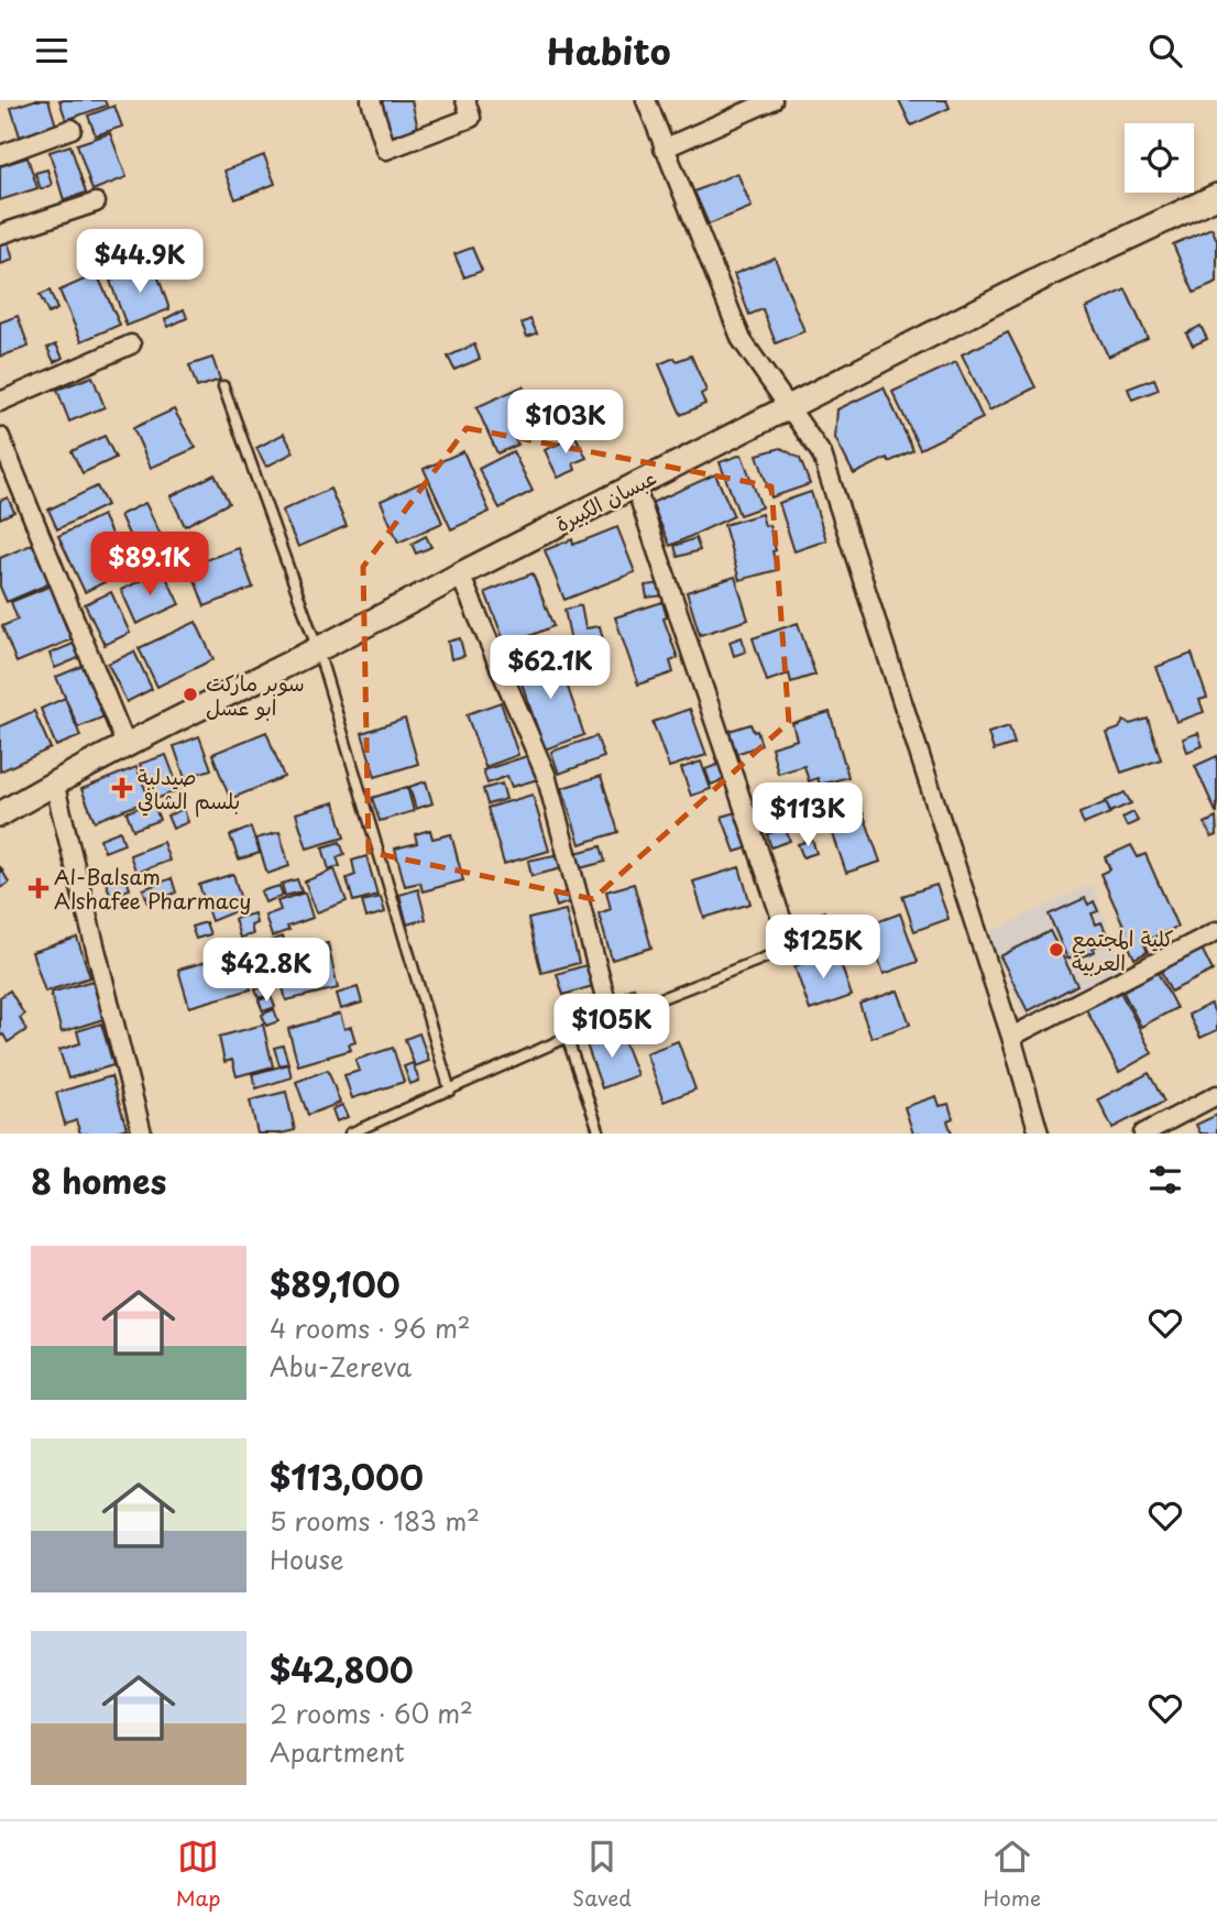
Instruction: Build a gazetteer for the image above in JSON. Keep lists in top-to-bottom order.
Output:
{
  "streets": {
    "main road": ["عبسان الكبيرة"]
  },
  "places": {
    "other": ["سوبر ماركت ابو عسل", "كلية المجتمع العربية"],
    "health": ["صيدلية بلسم الشافي", "Al-Balsam Alshafee Pharmacy"]
  },
  "page": {
    "header": "Habito",
    "price": [
      "$44.9K",
      "$103K",
      "$89.1K",
      "$62.1K",
      "$113K",
      "$125K",
      "$42.8K",
      "$105K"
    ],
    "heading": "8 homes",
    "list": [
      {
        "name": "$89,100",
        "note": "4 rooms · 96 m² · Abu-Zereva"
      },
      {
        "name": "$113,000",
        "note": "5 rooms · 183 m² · House"
      },
      {
        "name": "$42,800",
        "note": "2 rooms · 60 m² · Apartment"
      }
    ],
    "tabs": ["Map", "Saved", "Home"]
  }
}
